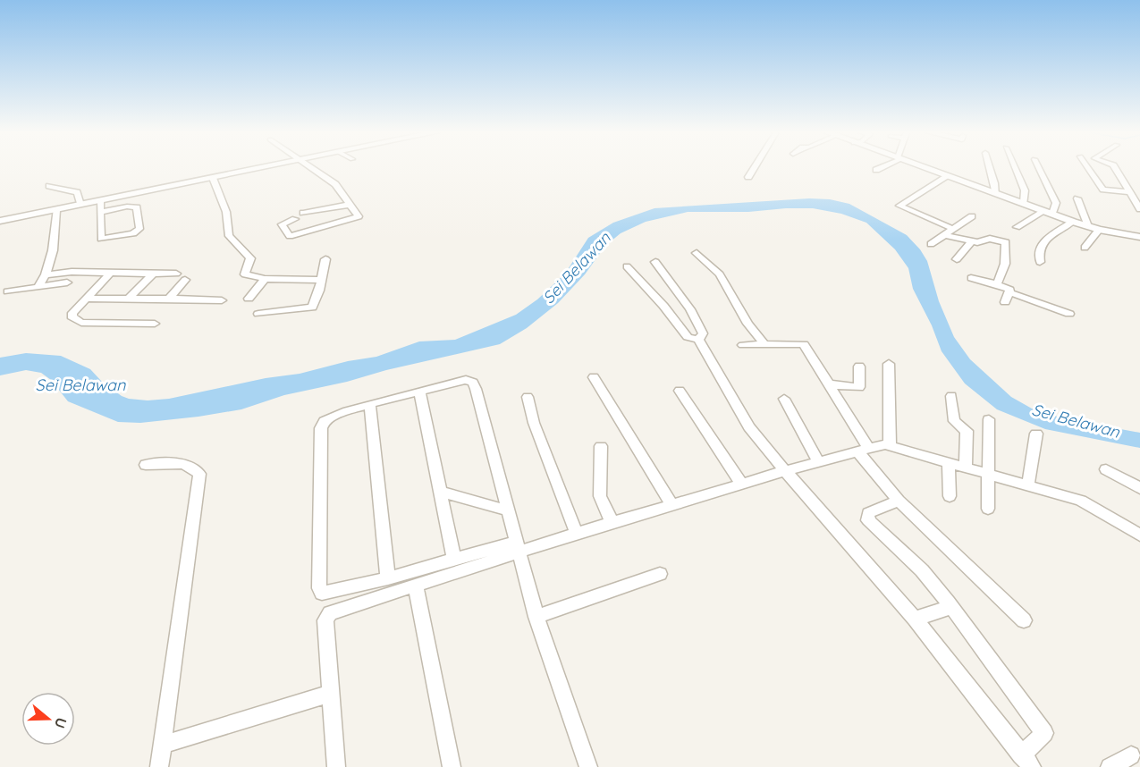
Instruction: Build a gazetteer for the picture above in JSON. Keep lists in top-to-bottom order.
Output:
{
  "water": ["Sei Belawan"],
  "north": "right"
}
